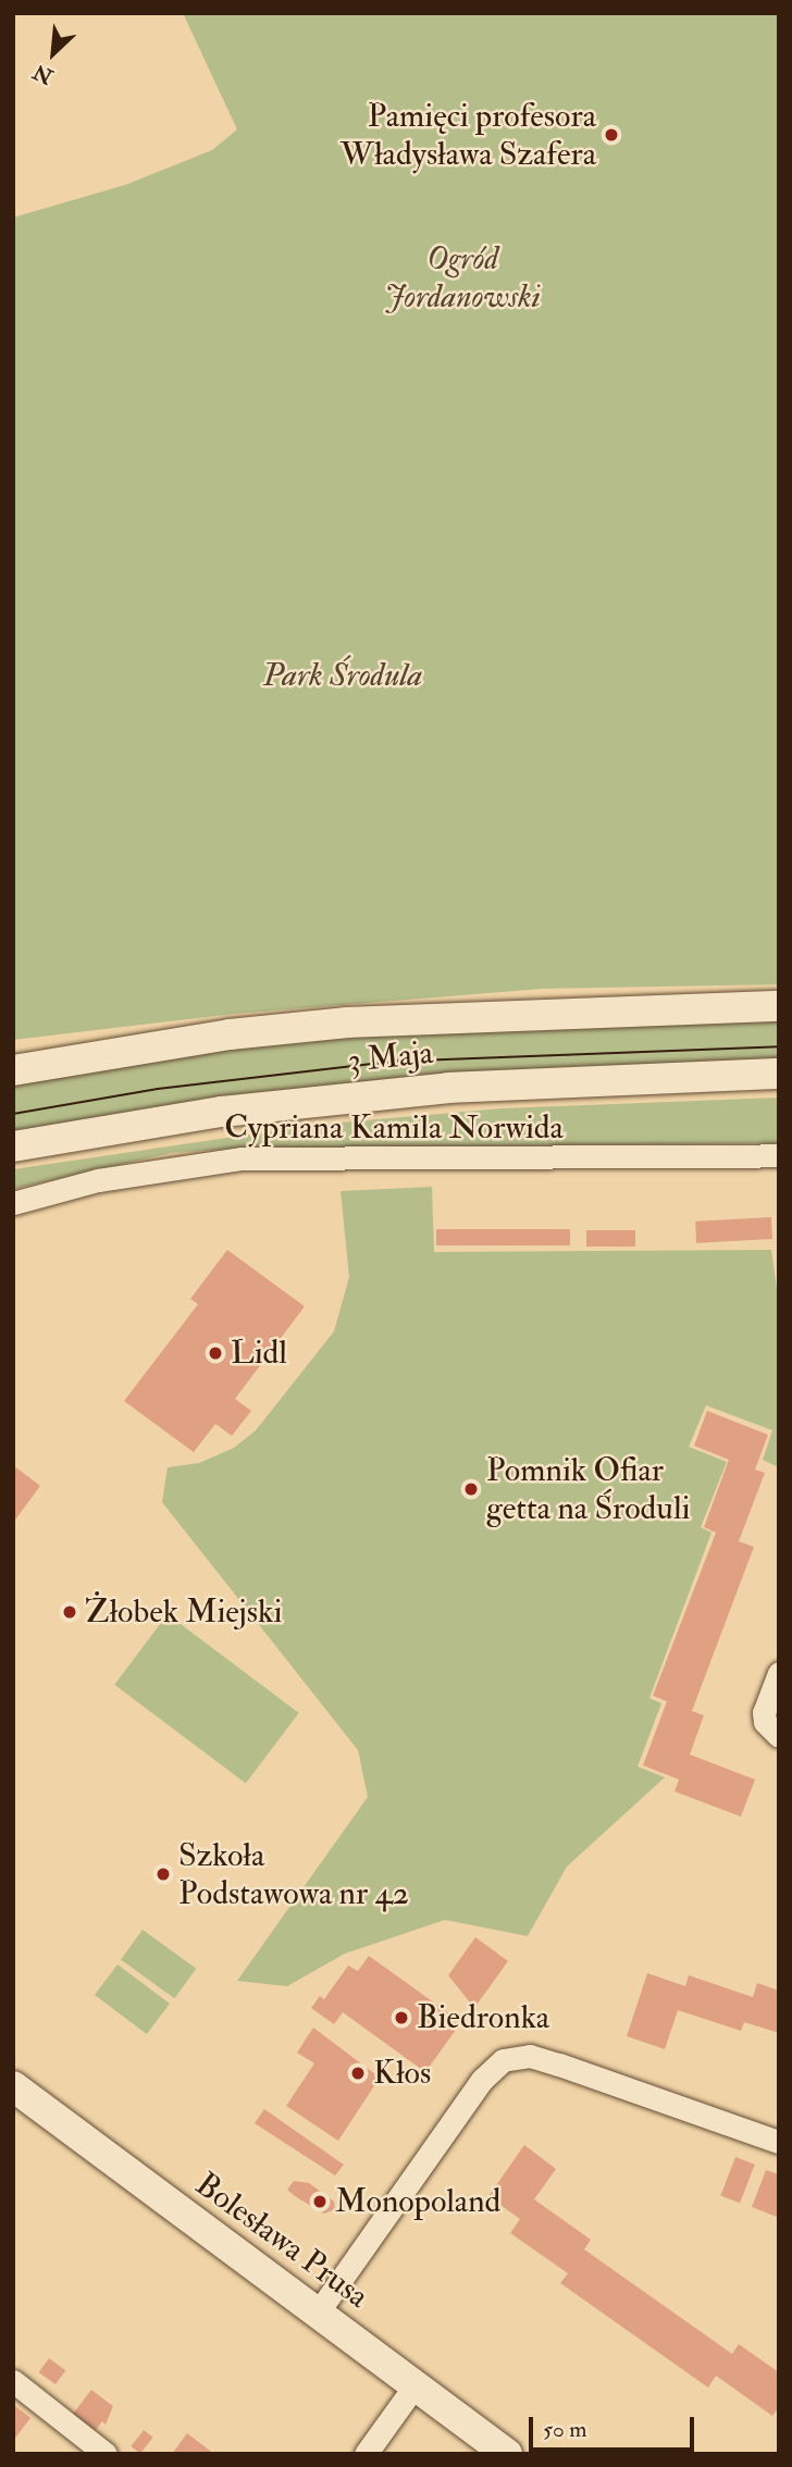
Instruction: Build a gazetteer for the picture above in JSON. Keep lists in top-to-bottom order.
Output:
{
  "streets": {
    "main road": ["3 Maja", "Bolesława Prusa"],
    "street": ["Cypriana Kamila Norwida"]
  },
  "parks": ["Ogród Jordanowski", "Park Środula"],
  "places": [
    "Pamięci profesora Władysława Szafera",
    "Lidl",
    "Pomnik Ofiar getta na Środuli",
    "Żłobek Miejski",
    "Szkoła Podstawowa nr 42",
    "Biedronka",
    "Kłos",
    "Monopoland"
  ],
  "scale_bar": "50 m",
  "north": "bottom left"
}
